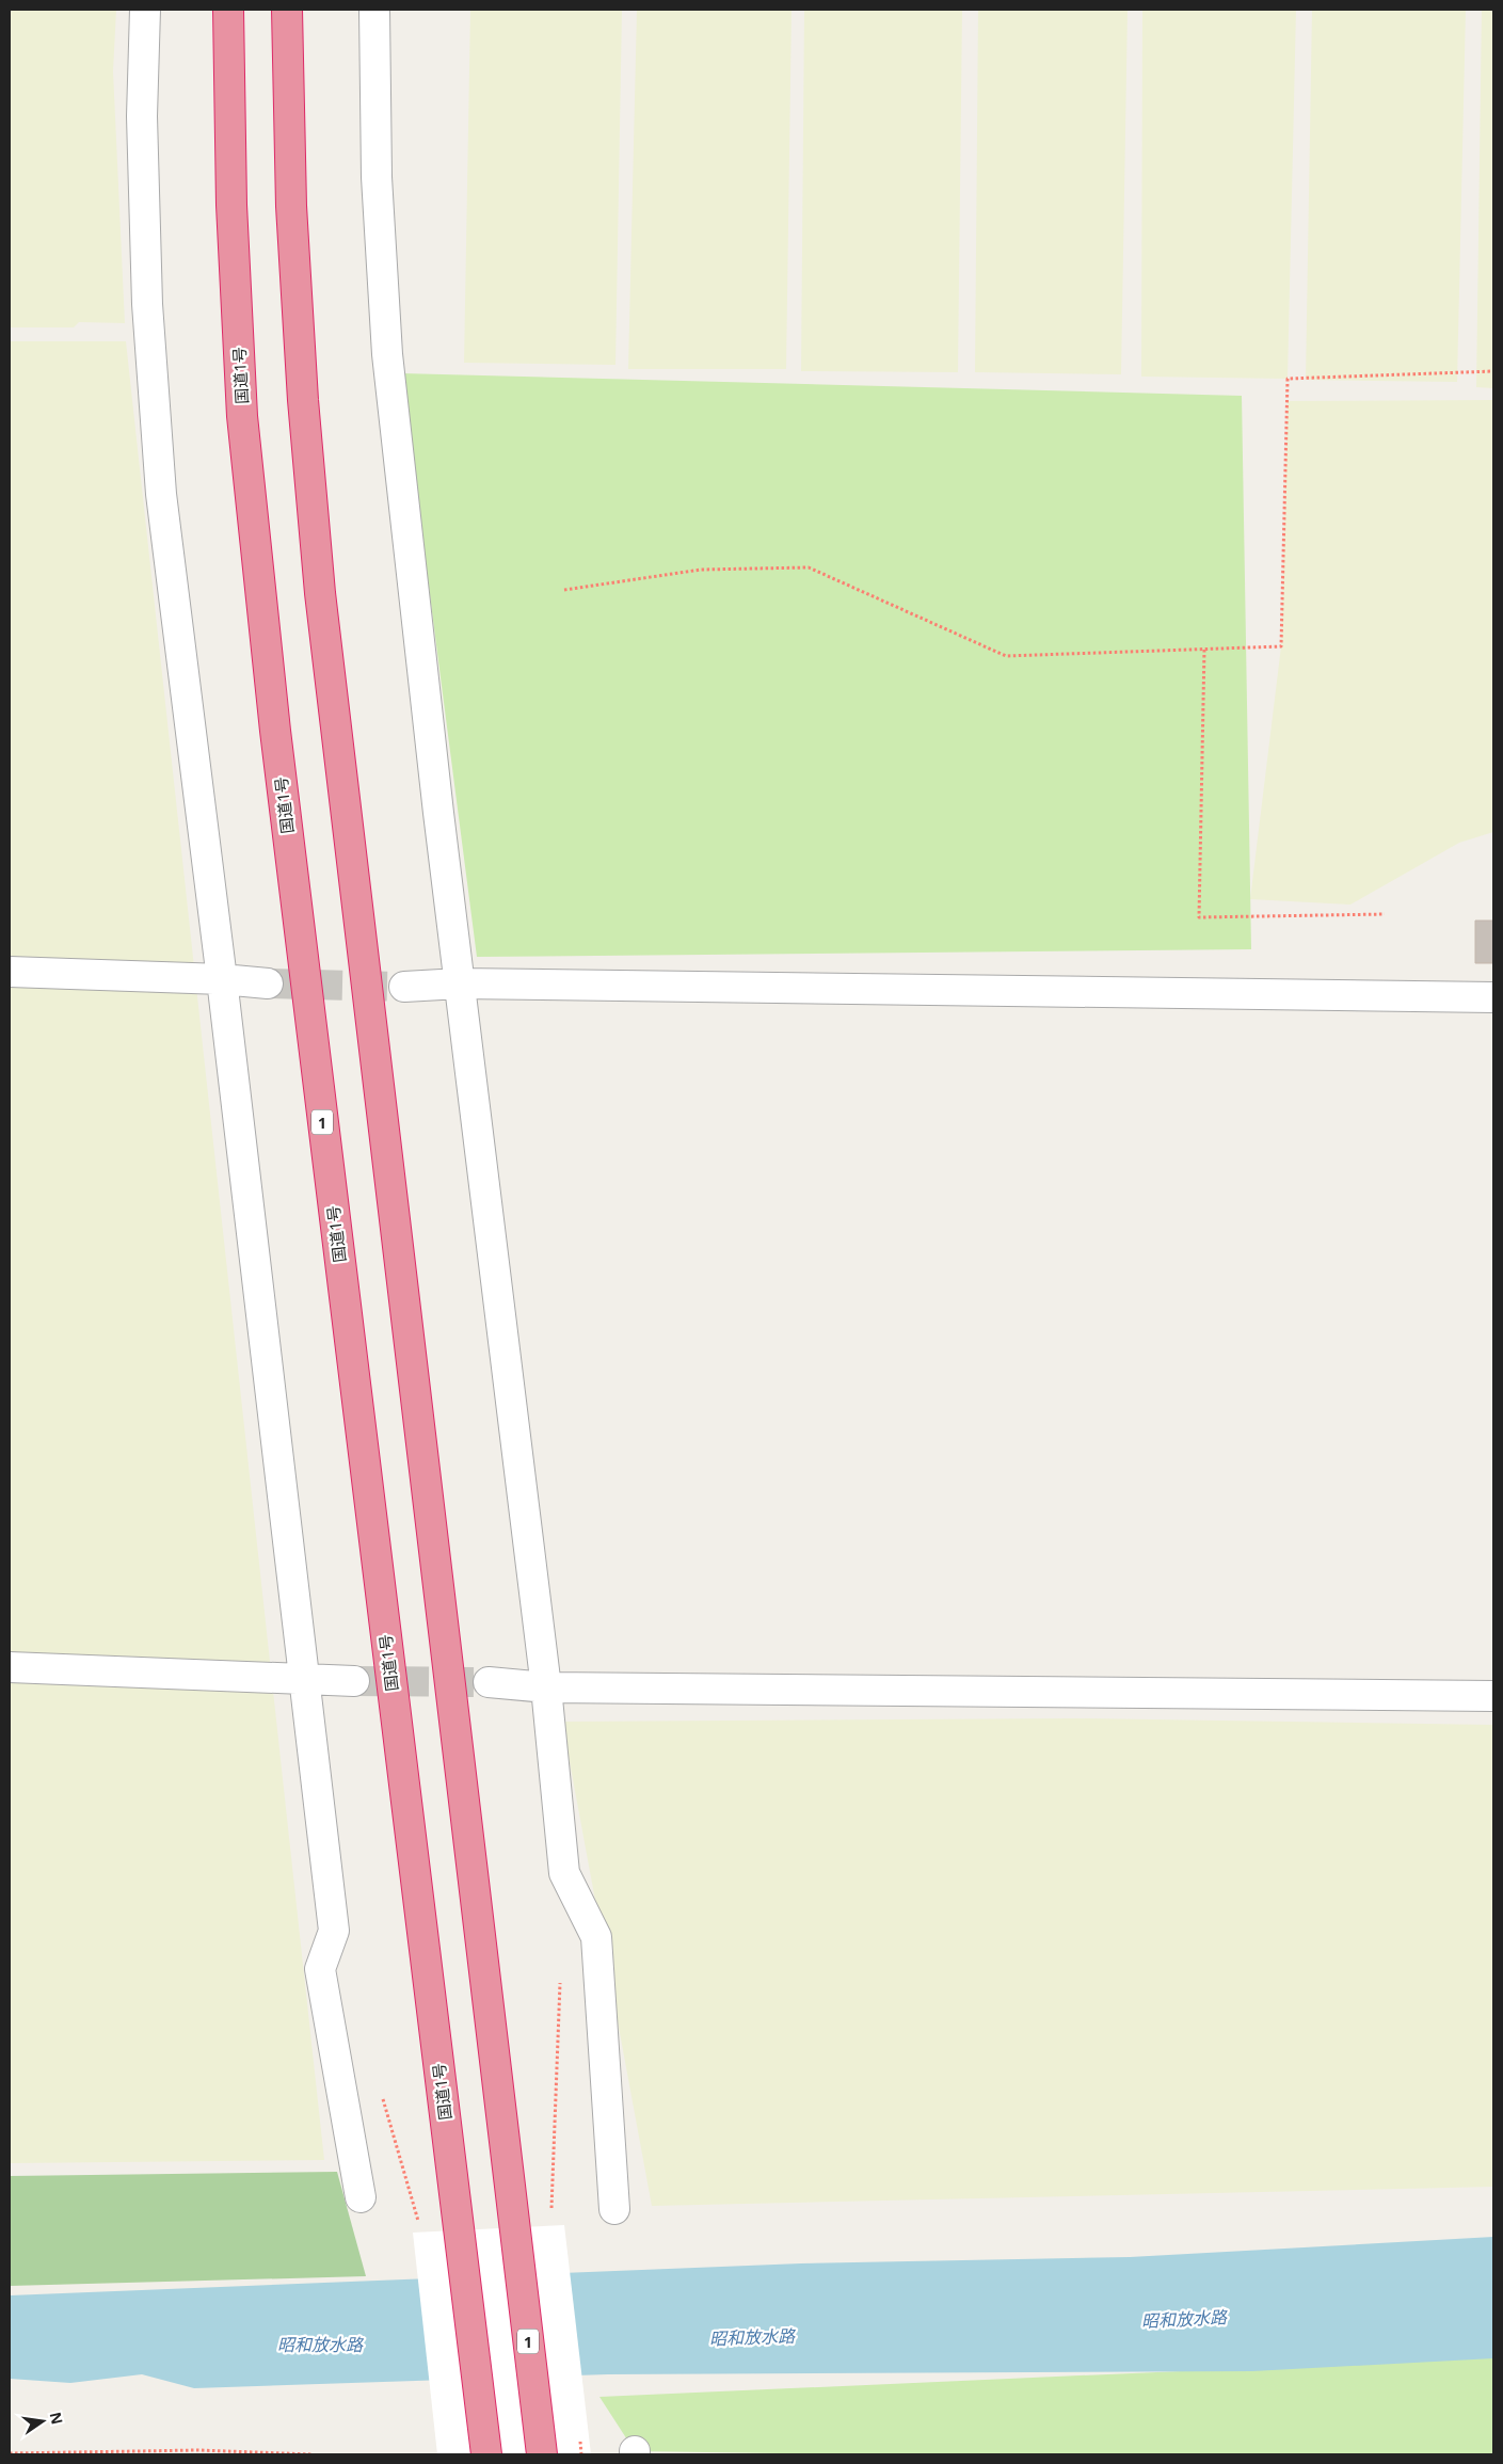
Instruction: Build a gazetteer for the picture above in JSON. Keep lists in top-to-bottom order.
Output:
{
  "streets": {
    "highway": ["国道1号", "1"]
  },
  "water": ["昭和放水路"],
  "north": "right"
}
